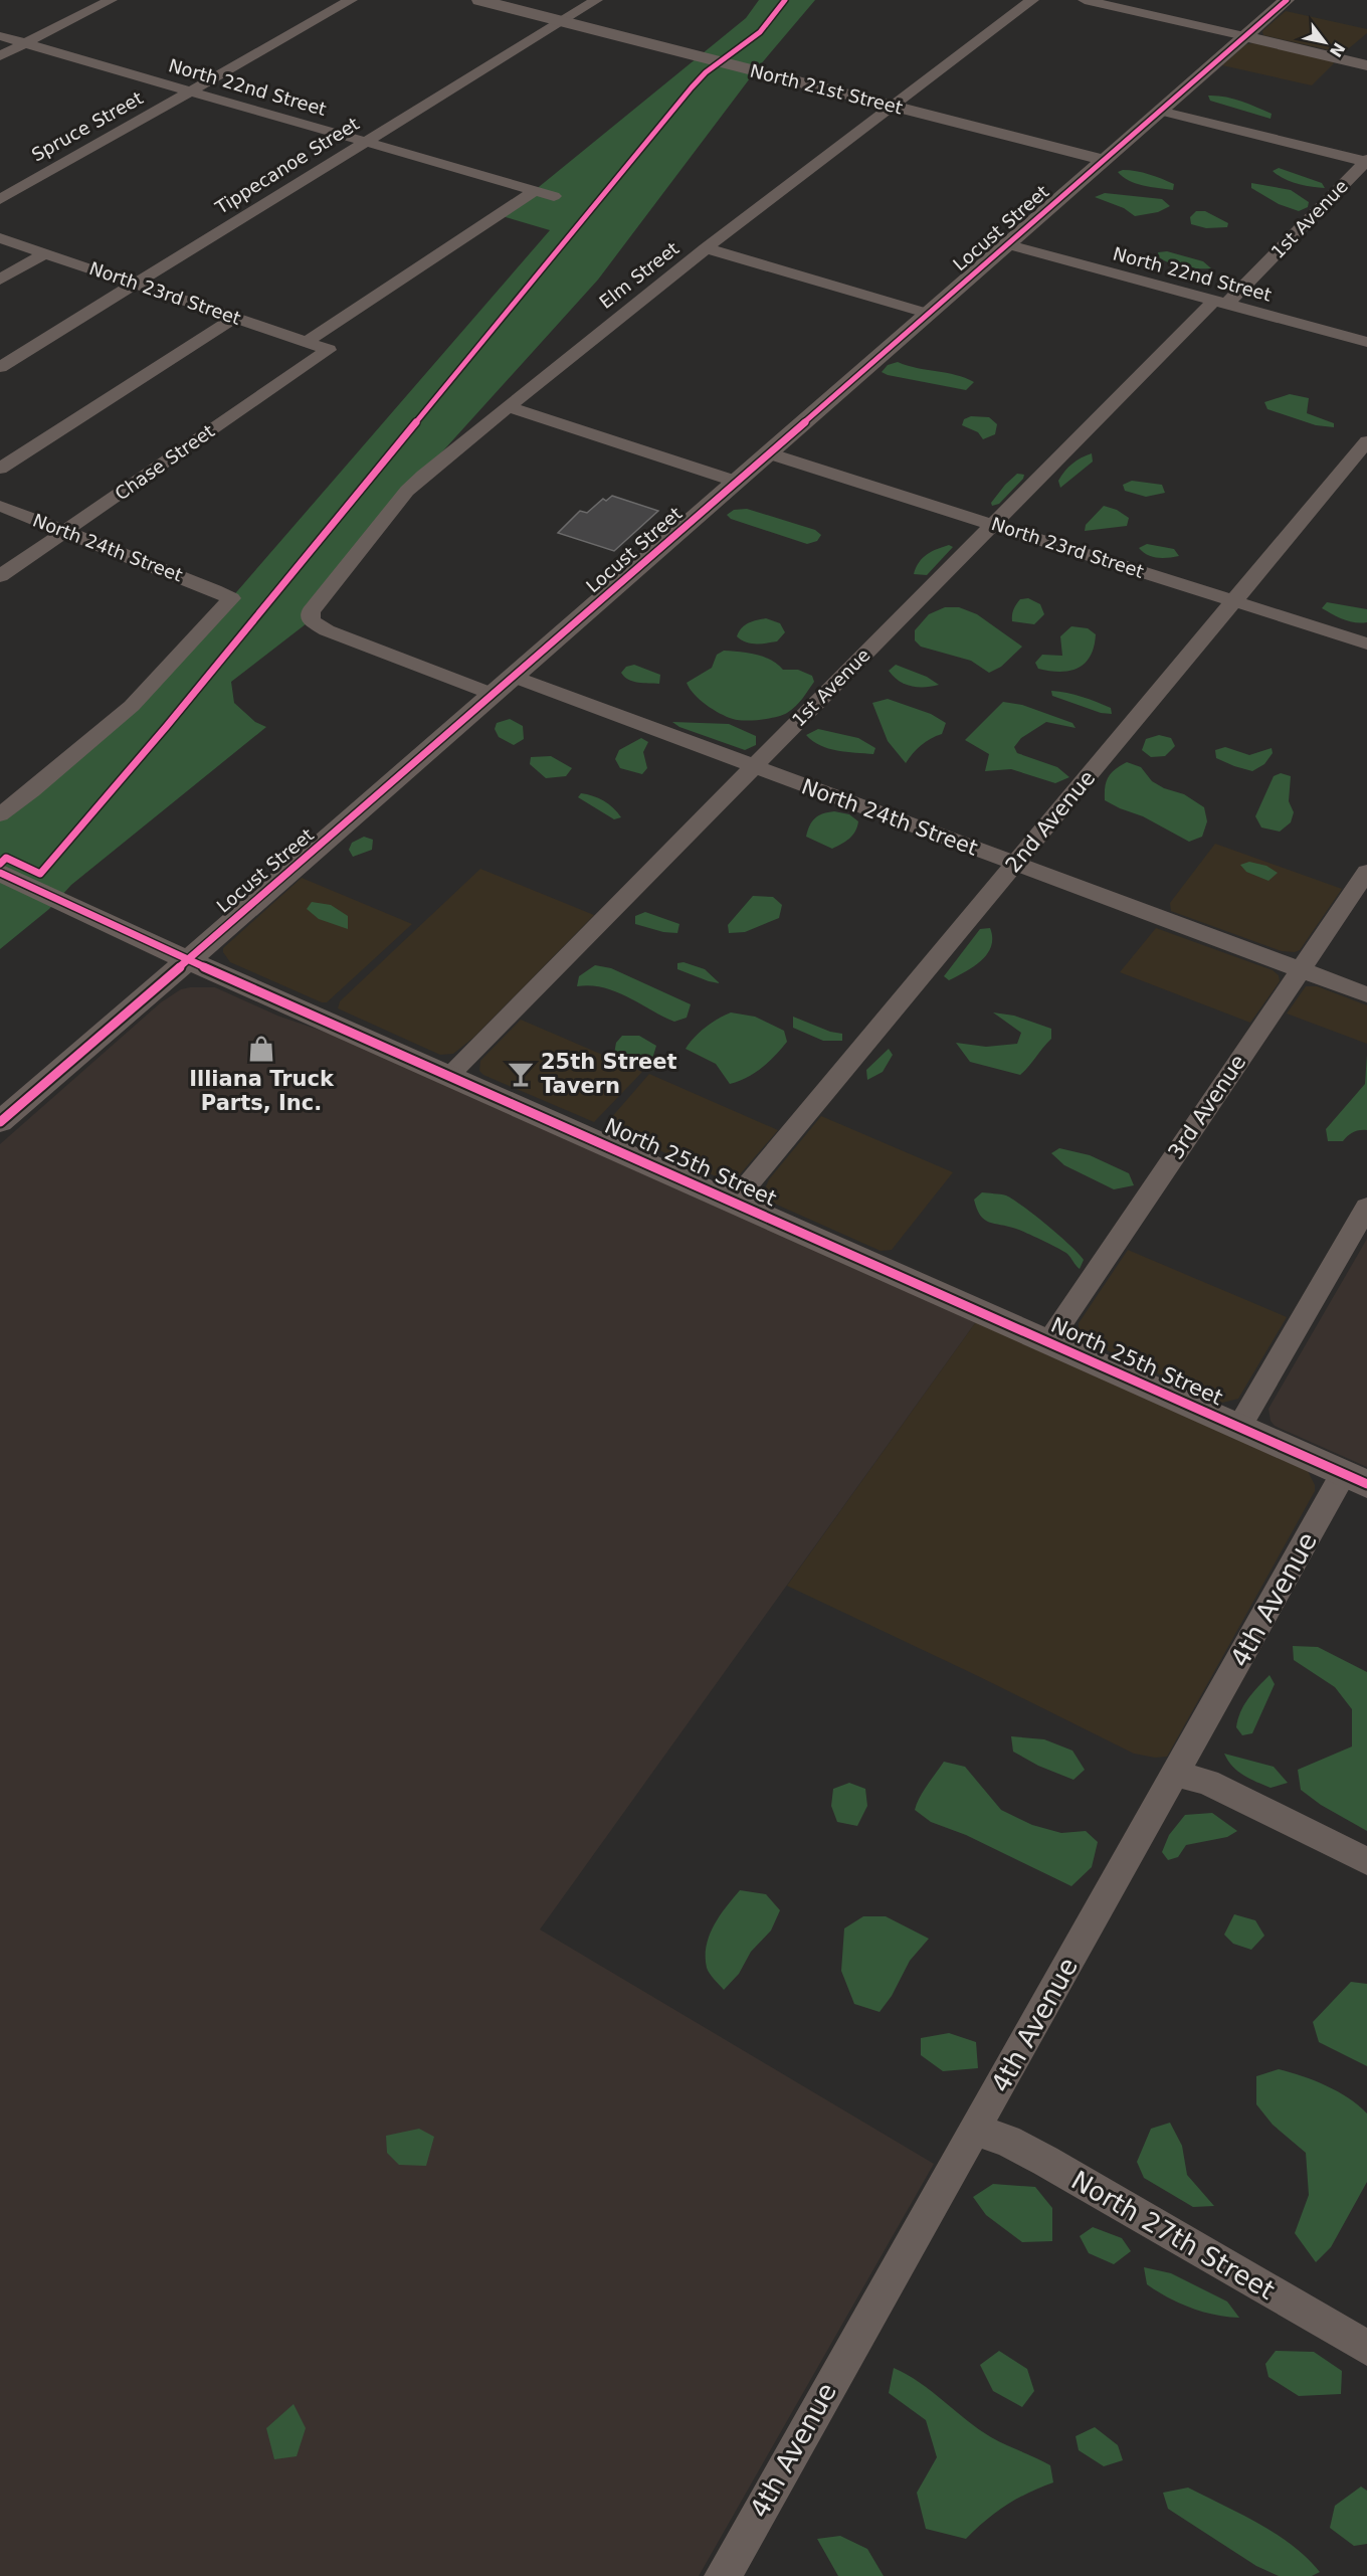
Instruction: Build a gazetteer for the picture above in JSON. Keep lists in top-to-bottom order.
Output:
{
  "streets": {
    "street": [
      "North 22nd Street",
      "North 21st Street",
      "Spruce Street",
      "Tippecanoe Street",
      "1st Avenue",
      "Locust Street",
      "Elm Street",
      "North 23rd Street",
      "Chase Street",
      "North 24th Street",
      "2nd Avenue",
      "3rd Avenue",
      "North 25th Street",
      "4th Avenue",
      "North 27th Street"
    ]
  },
  "crossings": [
    ["North 22nd Street", "Spruce Street"],
    ["North 22nd Street", "Tippecanoe Street"],
    ["North 22nd Street", "1st Avenue"],
    ["North 22nd Street", "Locust Street"],
    ["North 21st Street", "Tippecanoe Street"],
    ["North 21st Street", "Locust Street"],
    ["North 21st Street", "Elm Street"],
    ["Tippecanoe Street", "North 23rd Street"],
    ["1st Avenue", "North 23rd Street"],
    ["1st Avenue", "North 24th Street"],
    ["1st Avenue", "North 25th Street"],
    ["Locust Street", "Elm Street"],
    ["Locust Street", "North 23rd Street"],
    ["Locust Street", "North 24th Street"],
    ["Locust Street", "North 25th Street"],
    ["North 23rd Street", "Chase Street"],
    ["North 23rd Street", "2nd Avenue"],
    ["Chase Street", "North 24th Street"],
    ["North 24th Street", "2nd Avenue"],
    ["North 24th Street", "3rd Avenue"],
    ["2nd Avenue", "North 25th Street"],
    ["3rd Avenue", "North 25th Street"],
    ["North 25th Street", "4th Avenue"],
    ["4th Avenue", "North 27th Street"]
  ],
  "places": {
    "shop": ["Illiana Truck Parts, Inc."],
    "bar": ["25th Street Tavern"]
  },
  "north": "bottom right"
}
